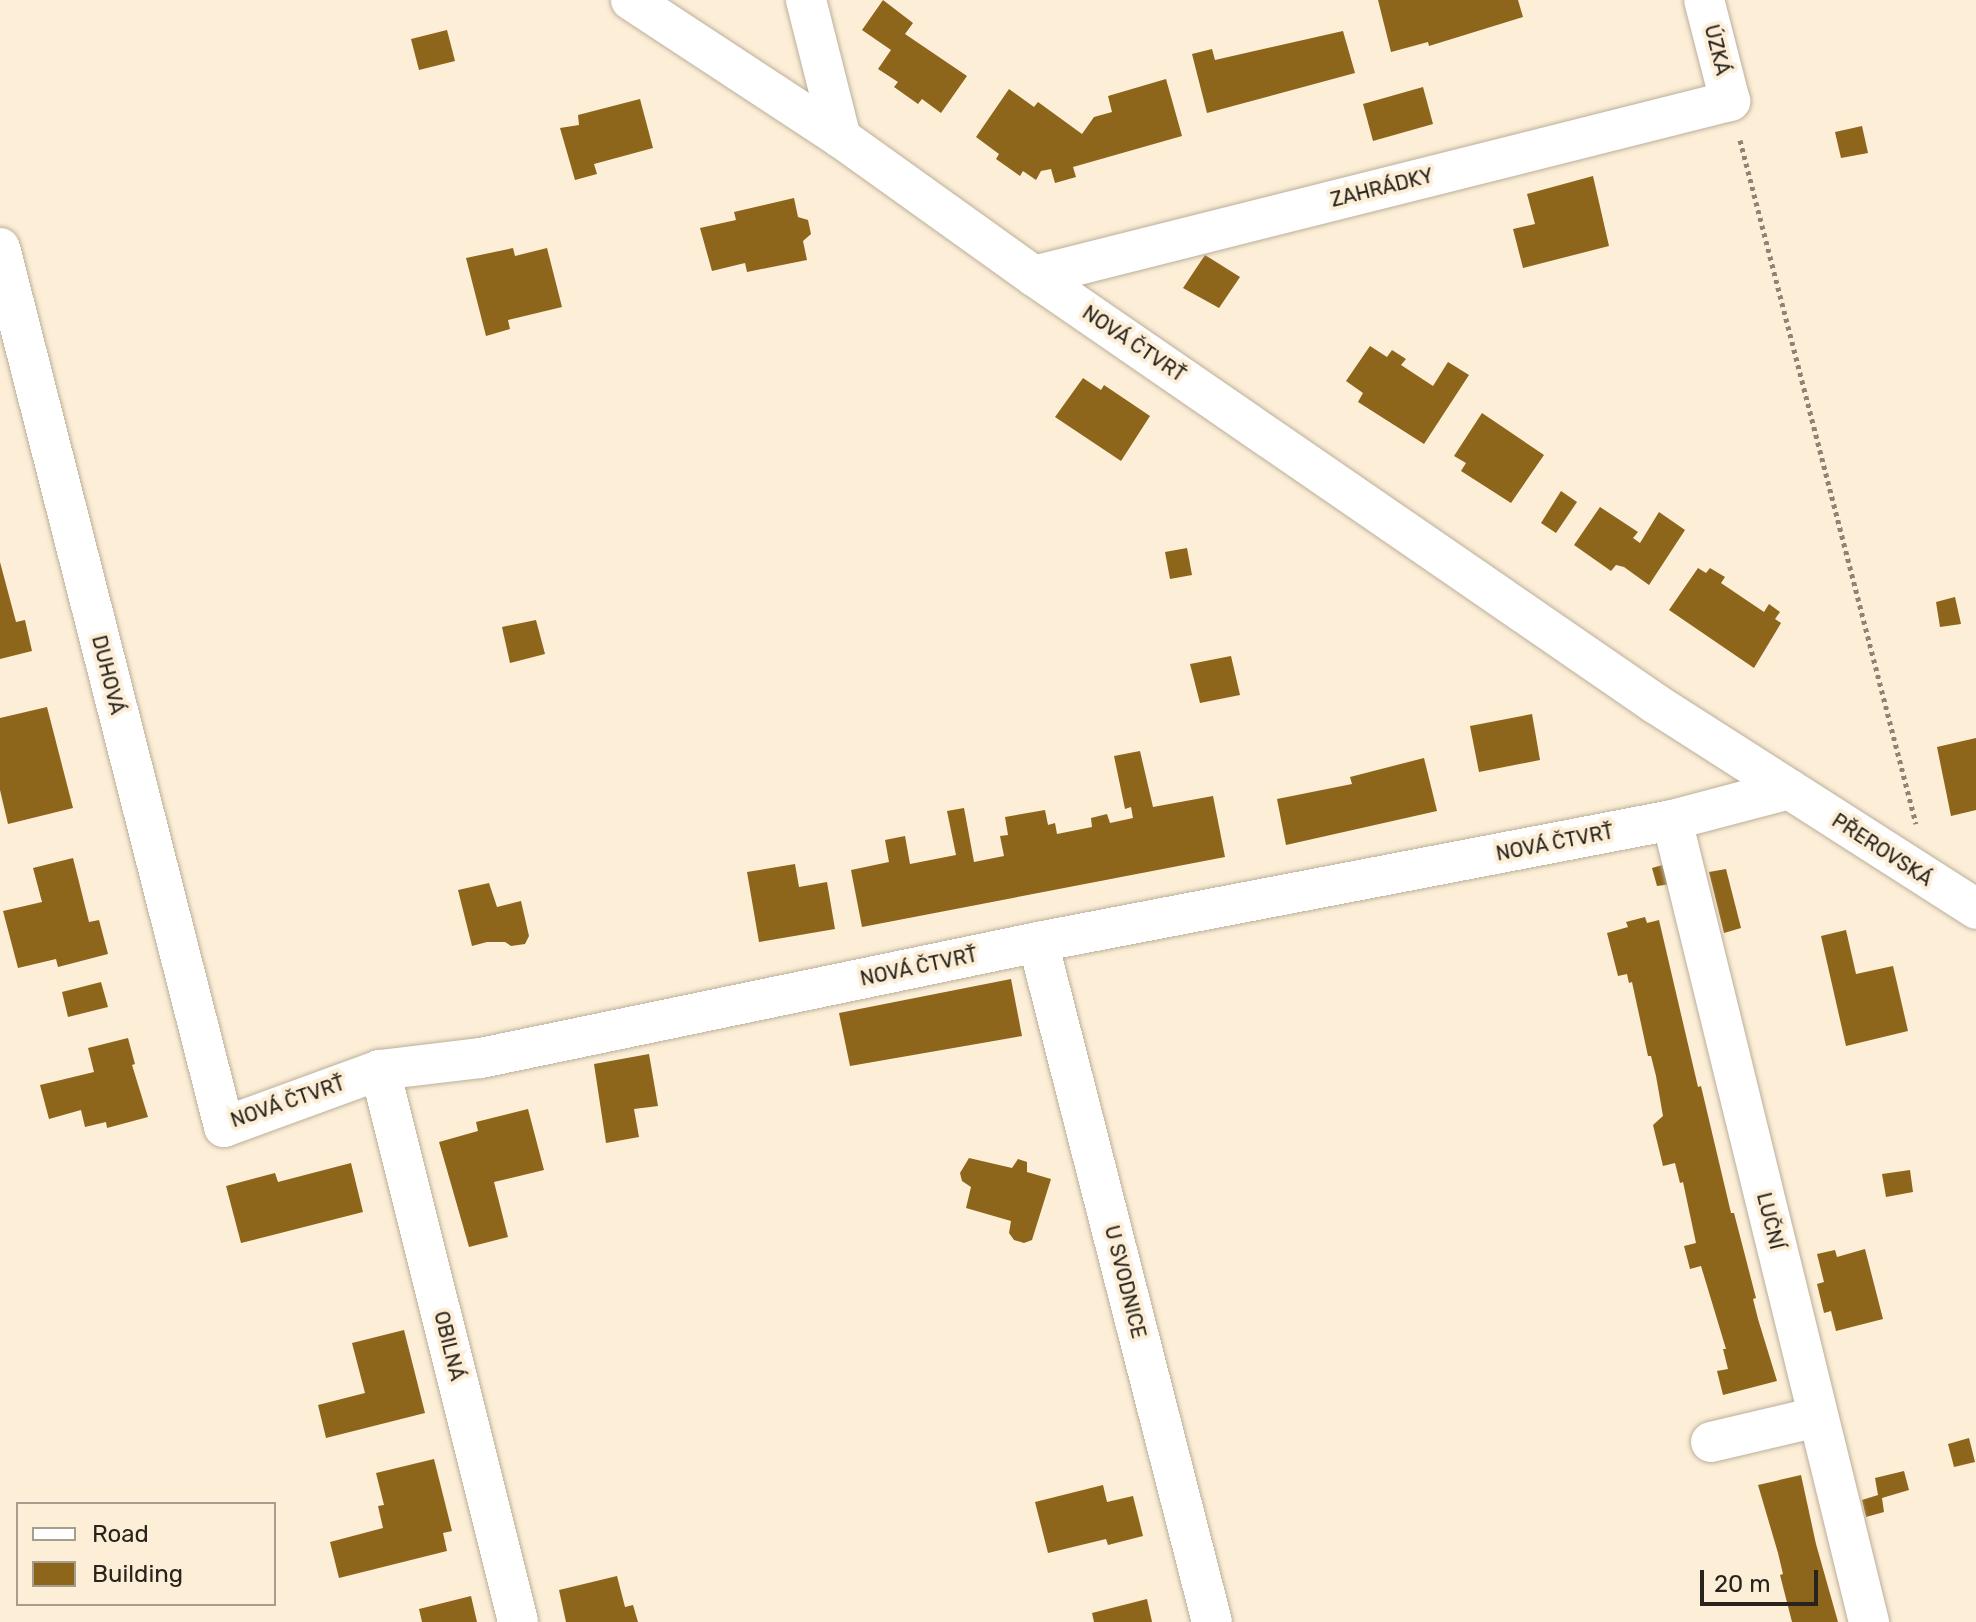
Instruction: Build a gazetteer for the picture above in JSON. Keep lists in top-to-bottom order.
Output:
{
  "streets": {
    "street": [
      "ÚZKÁ",
      "ZAHRÁDKY",
      "NOVÁ ČTVRŤ",
      "DUHOVÁ",
      "PŘEROVSKÁ",
      "LUČNÍ",
      "U SVODNICE",
      "OBILNÁ"
    ]
  },
  "crossings": [
    ["ÚZKÁ", "ZAHRÁDKY"],
    ["ZAHRÁDKY", "NOVÁ ČTVRŤ"],
    ["NOVÁ ČTVRŤ", "DUHOVÁ"],
    ["NOVÁ ČTVRŤ", "PŘEROVSKÁ"],
    ["NOVÁ ČTVRŤ", "LUČNÍ"],
    ["NOVÁ ČTVRŤ", "U SVODNICE"],
    ["NOVÁ ČTVRŤ", "OBILNÁ"]
  ],
  "legend": ["Road", "Building"],
  "scale_bar": "20 m"
}
